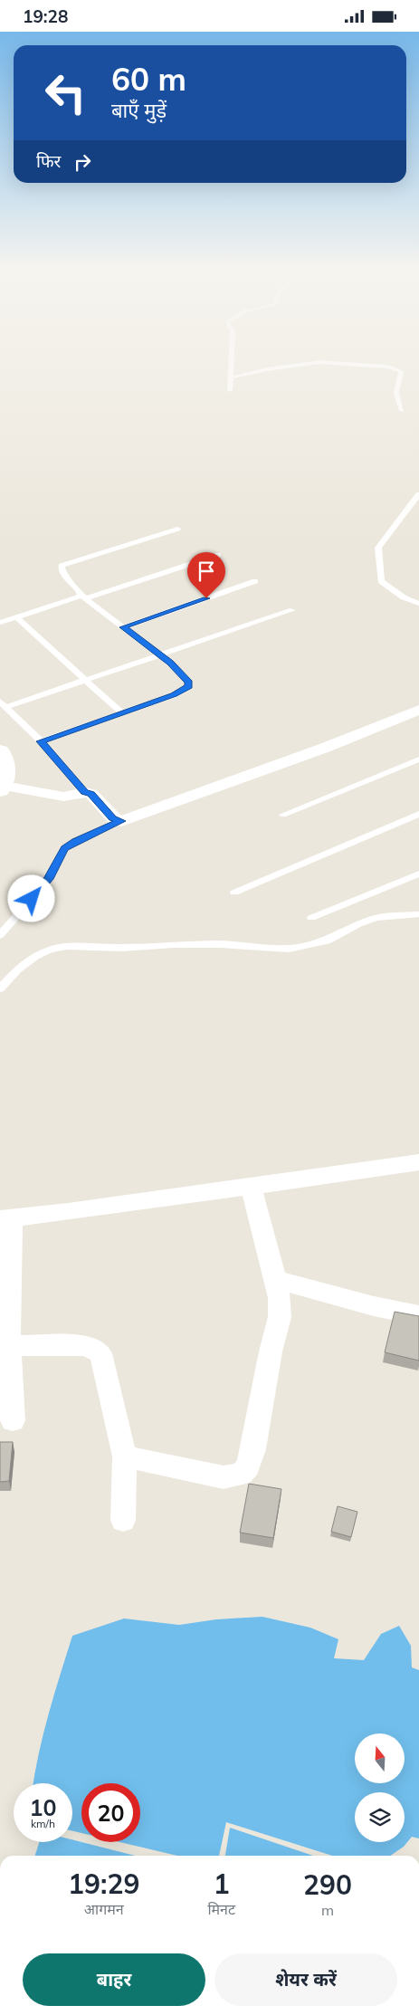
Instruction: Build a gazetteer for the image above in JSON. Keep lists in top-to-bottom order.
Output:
{
  "north": "top",
  "page": {
    "status": "19:28",
    "turn": ["60 m", "बाएँ मुड़ें"],
    "then": "फिर",
    "speed": "10 km/h",
    "limit": "20",
    "eta": [
      "19:29",
      "आगमन",
      "1",
      "मिनट",
      "290",
      "m"
    ],
    "buttons": ["बाहर", "शेयर करें"]
  }
}
